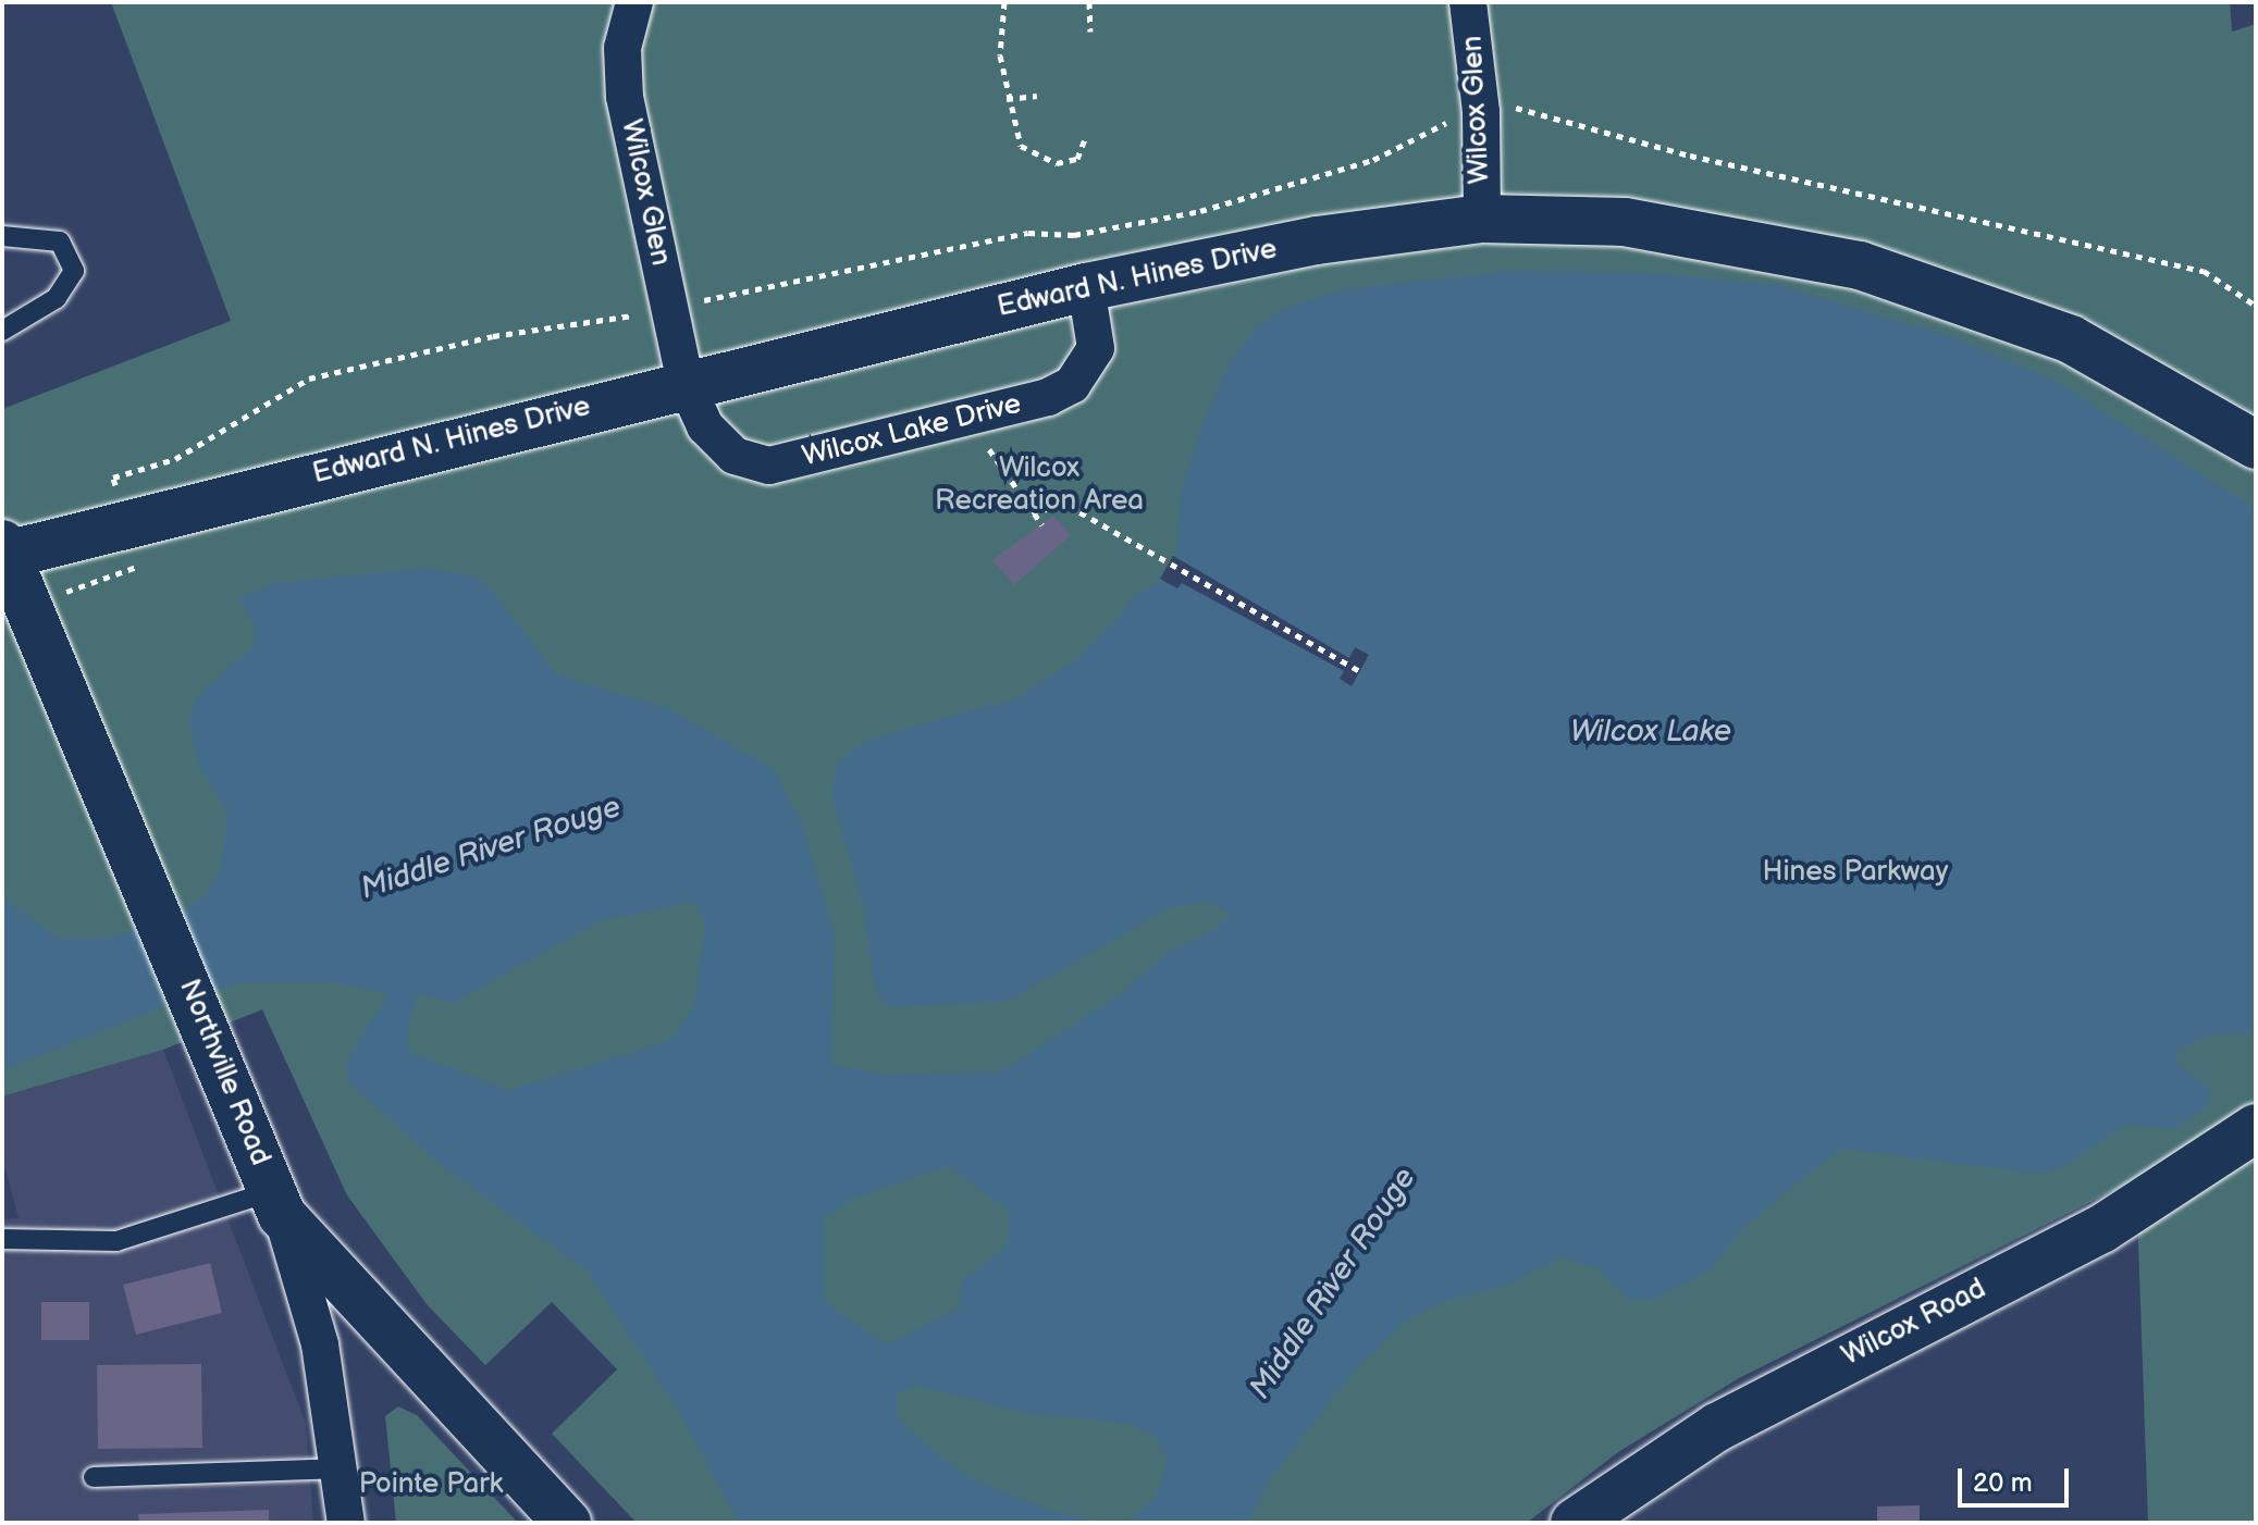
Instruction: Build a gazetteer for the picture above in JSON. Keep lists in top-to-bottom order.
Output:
{
  "streets": {
    "street": [
      "Wilcox Glen",
      "Edward N. Hines Drive",
      "Wilcox Lake Drive",
      "Northville Road",
      "Wilcox Road"
    ]
  },
  "crossings": [
    ["Wilcox Glen", "Edward N. Hines Drive"],
    ["Wilcox Glen", "Wilcox Lake Drive"],
    ["Edward N. Hines Drive", "Wilcox Lake Drive"],
    ["Edward N. Hines Drive", "Northville Road"]
  ],
  "water": ["Wilcox Lake", "Middle River Rouge"],
  "parks": ["Wilcox Recreation Area", "Hines Parkway", "Pointe Park"],
  "scale_bar": "20 m"
}
